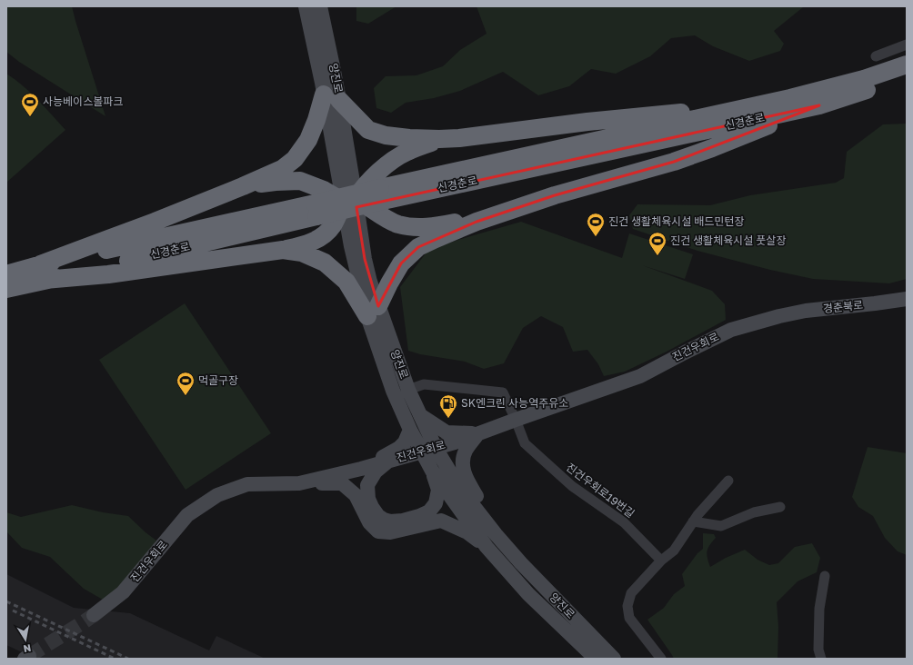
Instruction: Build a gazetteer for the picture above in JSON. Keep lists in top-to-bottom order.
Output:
{
  "streets": {
    "highway": ["신경춘로"],
    "main road": ["양진로", "경춘북로", "진건우회로"],
    "street": ["진건우회로19번길"]
  },
  "crossings": [
    ["양진로", "진건우회로"],
    ["양진로", "진건우회로19번길"],
    ["경춘북로", "진건우회로"],
    ["진건우회로", "진건우회로19번길"]
  ],
  "places": {
    "sports": [
      "사능베이스볼파크",
      "진건 생활체육시설 배드민턴장",
      "진건 생활체육시설 풋살장",
      "먹골구장"
    ],
    "fuel station": ["SK엔크린 사능역주유소"]
  },
  "north": "bottom"
}
